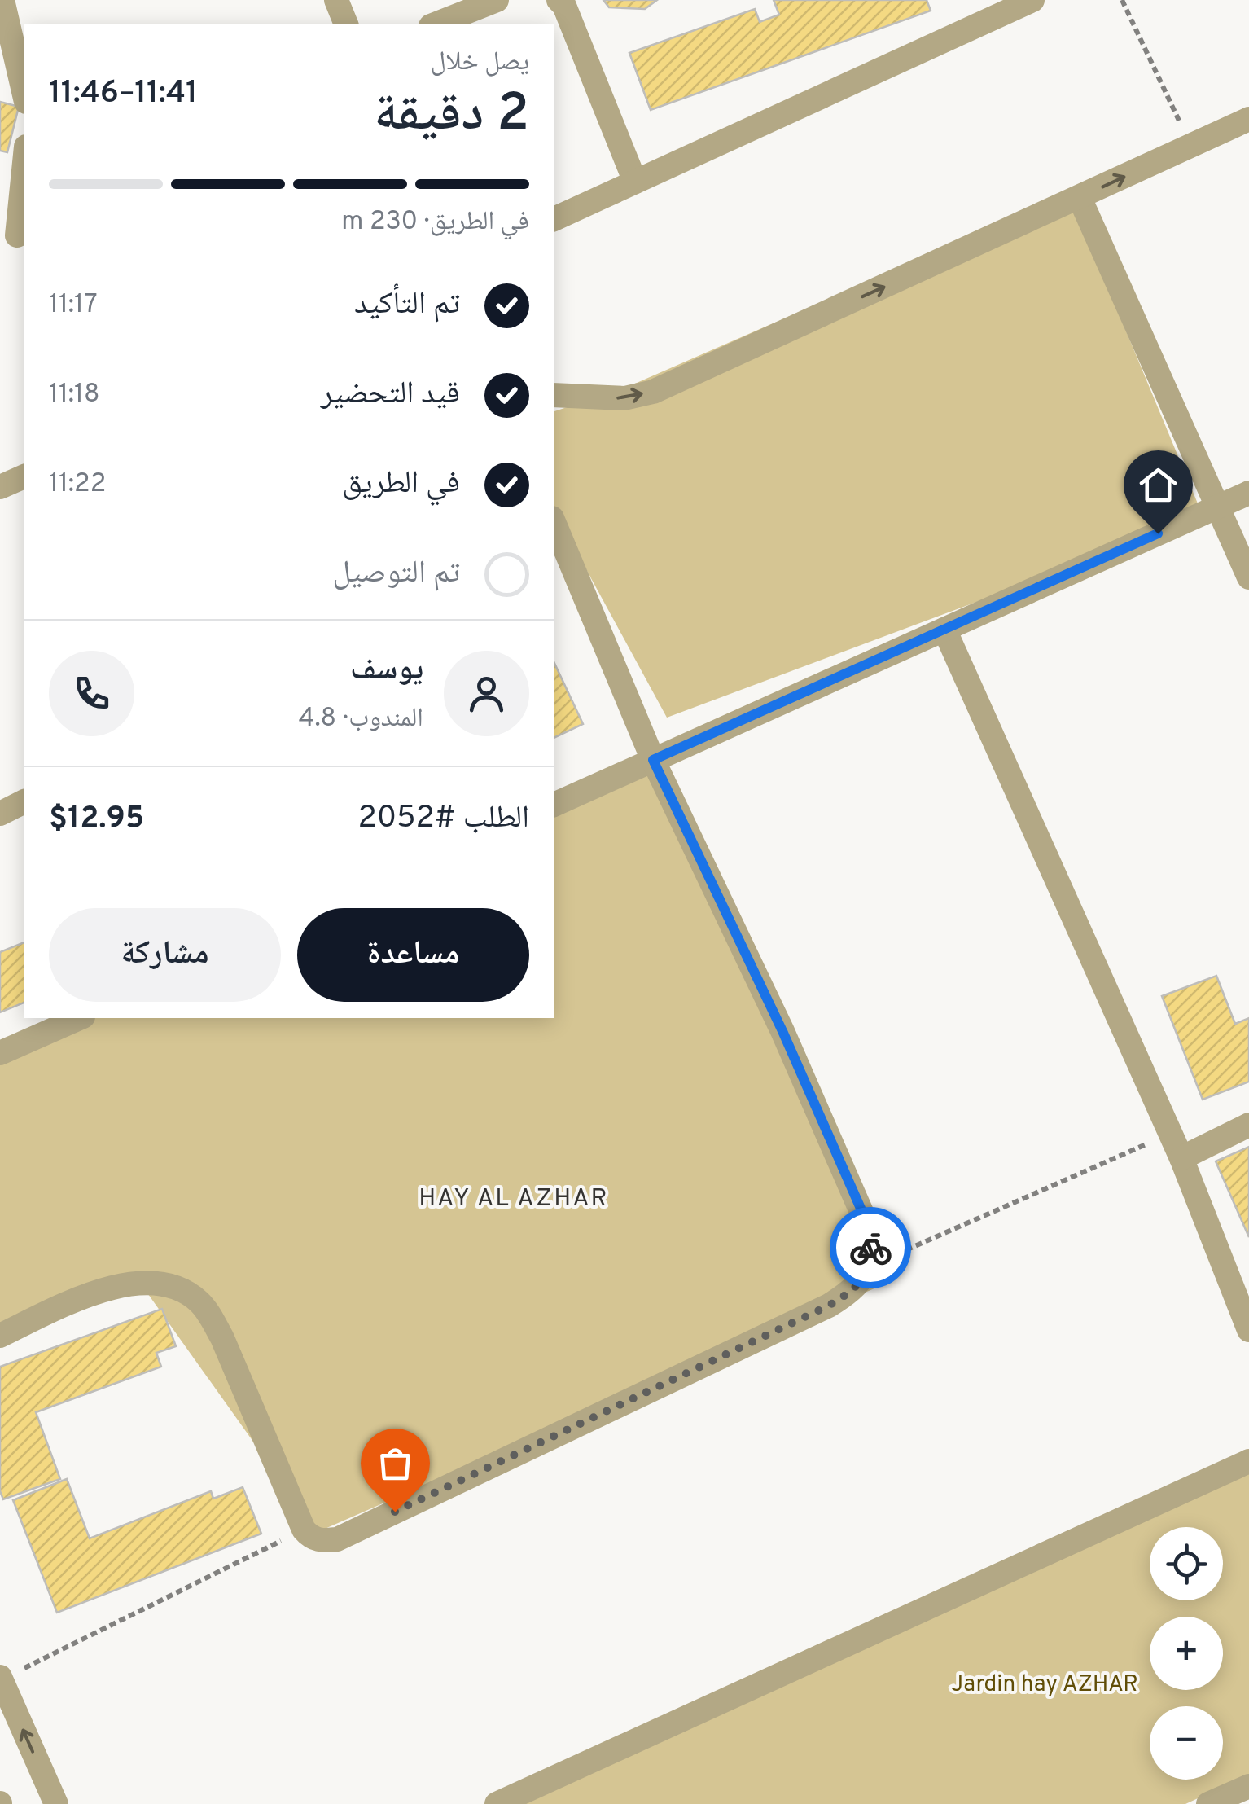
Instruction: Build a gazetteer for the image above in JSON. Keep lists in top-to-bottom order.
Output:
{
  "districts": ["HAY AL AZHAR"],
  "parks": ["Jardin hay AZHAR"],
  "page": {
    "heading": ["2 دقيقة", "يصل خلال", "11:41–11:46"],
    "panel": [
      "يوسف",
      "المندوب · 4.8",
      "الطلب #2052",
      "$12.95"
    ],
    "bar": "في الطريق · 230 m",
    "list": [
      ["تم التأكيد", "11:17"],
      ["قيد التحضير", "11:18"],
      ["في الطريق", "11:22"],
      "تم التوصيل"
    ],
    "buttons": ["مساعدة", "مشاركة"],
    "map_buttons": ["+", "−"]
  }
}
